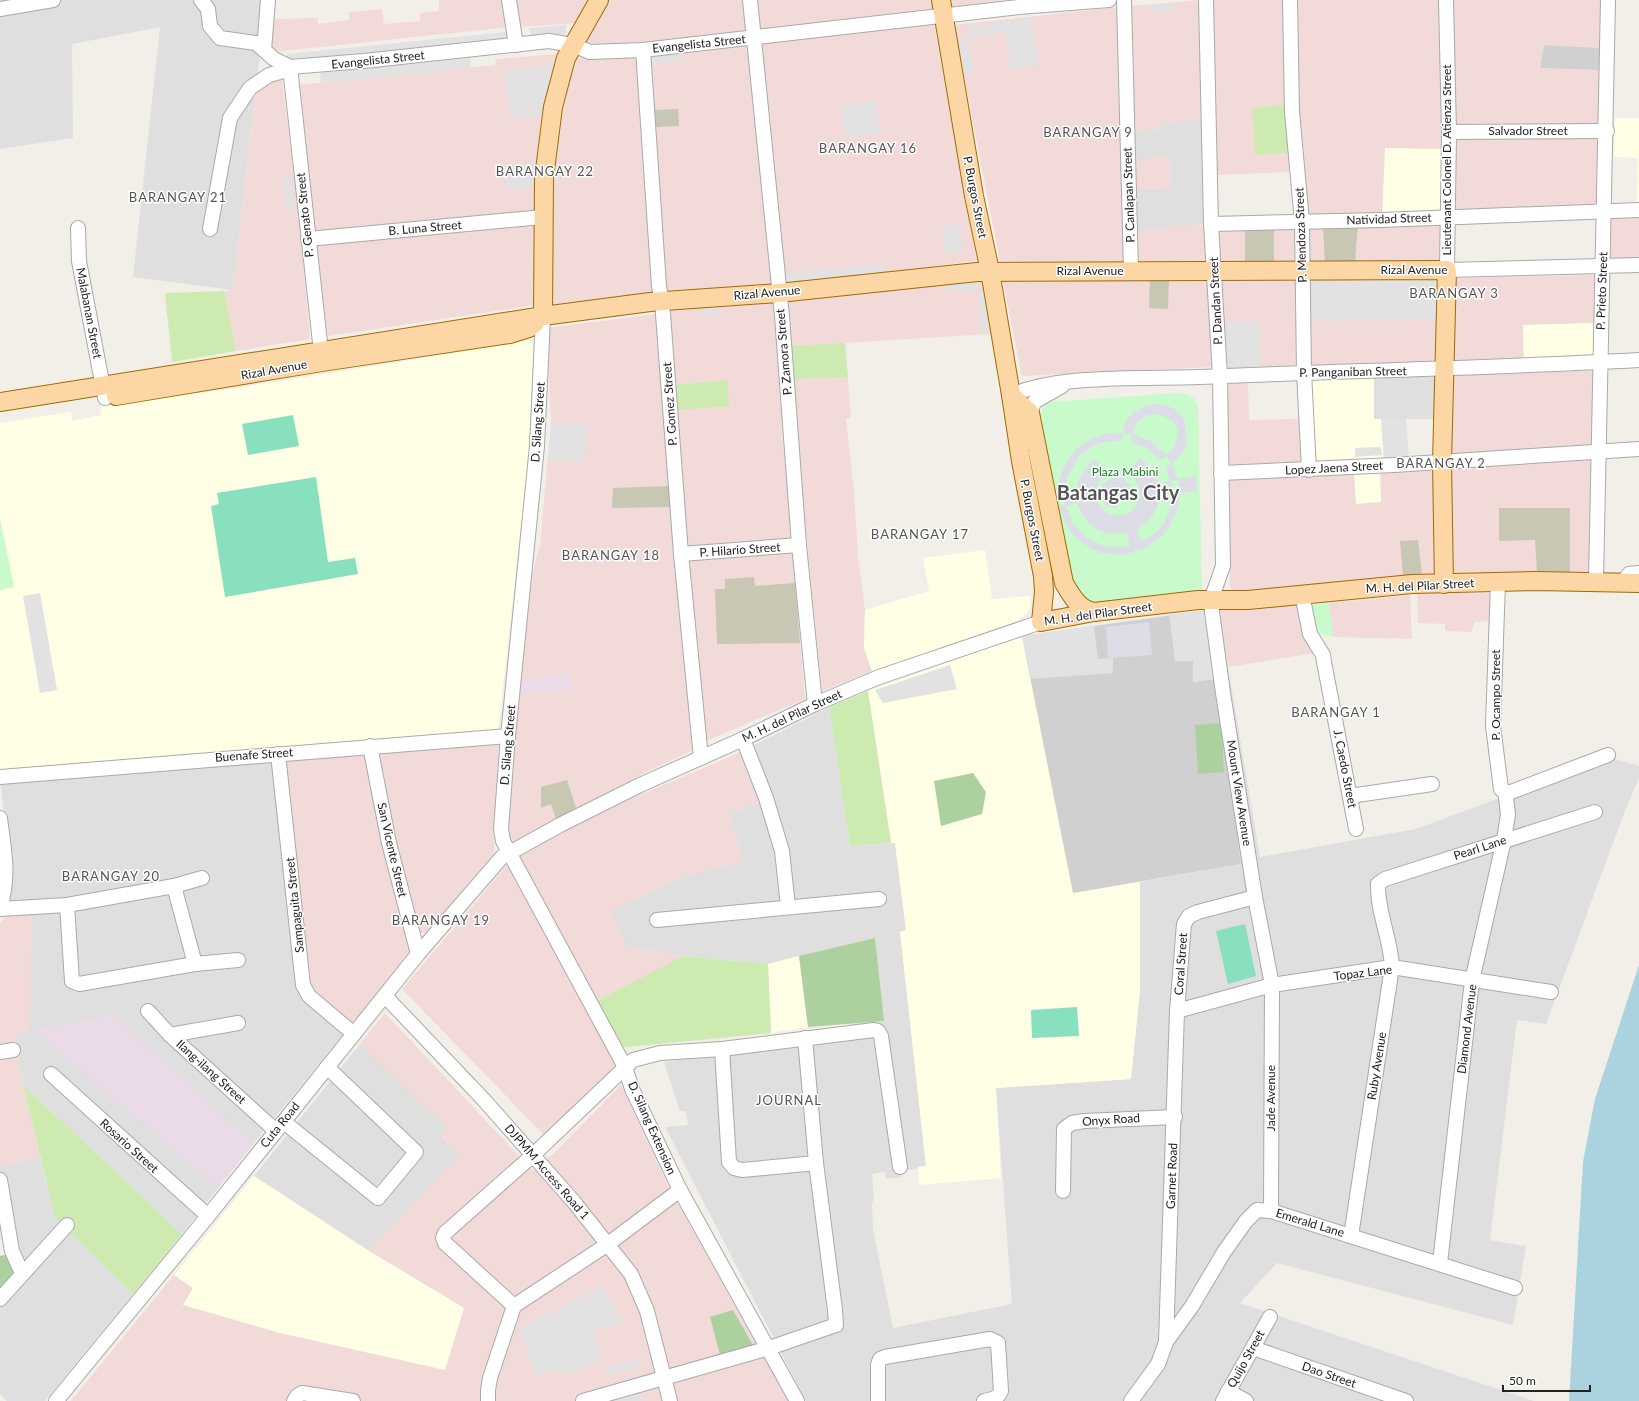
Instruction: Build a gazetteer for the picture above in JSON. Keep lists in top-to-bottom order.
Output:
{
  "streets": {
    "main road": [
      "Lieutenant Colonel D. Atienza Street",
      "P. Burgos Street",
      "Rizal Avenue",
      "D. Silang Street",
      "M. H. del Pilar Street"
    ],
    "street": [
      "Evangelista Street",
      "Salvador Street",
      "P. Canlapan Street",
      "P. Genato Street",
      "Natividad Street",
      "B. Luna Street",
      "P. Mendoza Street",
      "P. Prieto Street",
      "P. Dandan Street",
      "Malabanan Street",
      "P. Zamora Street",
      "P. Panganiban Street",
      "P. Gomez Street",
      "Lopez Jaena Street",
      "P. Hilario Street",
      "P. Ocampo Street",
      "Buenafe Street",
      "J. Caedo Street",
      "Mount View Avenue",
      "Pearl Lane",
      "San Vicente Street",
      "Sampaguita Street",
      "Coral Street",
      "Topaz Lane",
      "Diamond Avenue",
      "Ruby Avenue",
      "Ilang-ilang Street",
      "Jade Avenue",
      "Onyx Road",
      "Cuta Road",
      "D. Silang Extension",
      "Rosario Street",
      "DJPMM Access Road 1",
      "Garnet Road",
      "Emerald Lane",
      "Quijo Street",
      "Dao Street"
    ]
  },
  "crossings": [
    ["Evangelista Street", "P. Burgos Street"],
    ["Evangelista Street", "P. Genato Street"],
    ["Evangelista Street", "P. Zamora Street"],
    ["Evangelista Street", "P. Gomez Street"],
    ["Evangelista Street", "D. Silang Street"],
    ["Salvador Street", "Lieutenant Colonel D. Atienza Street"],
    ["Salvador Street", "P. Prieto Street"],
    ["Lieutenant Colonel D. Atienza Street", "Natividad Street"],
    ["Lieutenant Colonel D. Atienza Street", "Rizal Avenue"],
    ["Lieutenant Colonel D. Atienza Street", "P. Panganiban Street"],
    ["Lieutenant Colonel D. Atienza Street", "Lopez Jaena Street"],
    ["Lieutenant Colonel D. Atienza Street", "M. H. del Pilar Street"],
    ["P. Canlapan Street", "Rizal Avenue"],
    ["P. Burgos Street", "Rizal Avenue"],
    ["P. Burgos Street", "P. Panganiban Street"],
    ["P. Burgos Street", "M. H. del Pilar Street"],
    ["P. Genato Street", "B. Luna Street"],
    ["P. Genato Street", "Rizal Avenue"],
    ["Natividad Street", "P. Mendoza Street"],
    ["Natividad Street", "P. Prieto Street"],
    ["Natividad Street", "P. Dandan Street"],
    ["B. Luna Street", "D. Silang Street"],
    ["P. Mendoza Street", "Rizal Avenue"],
    ["P. Mendoza Street", "P. Panganiban Street"],
    ["P. Mendoza Street", "Lopez Jaena Street"],
    ["Rizal Avenue", "P. Prieto Street"],
    ["Rizal Avenue", "P. Dandan Street"],
    ["Rizal Avenue", "Malabanan Street"],
    ["Rizal Avenue", "P. Zamora Street"],
    ["Rizal Avenue", "P. Gomez Street"],
    ["Rizal Avenue", "D. Silang Street"],
    ["P. Prieto Street", "P. Panganiban Street"],
    ["P. Prieto Street", "Lopez Jaena Street"],
    ["P. Prieto Street", "M. H. del Pilar Street"],
    ["P. Dandan Street", "P. Panganiban Street"],
    ["P. Dandan Street", "Lopez Jaena Street"],
    ["P. Dandan Street", "M. H. del Pilar Street"],
    ["P. Dandan Street", "Mount View Avenue"],
    ["P. Zamora Street", "P. Hilario Street"],
    ["P. Zamora Street", "M. H. del Pilar Street"],
    ["P. Gomez Street", "P. Hilario Street"],
    ["P. Gomez Street", "M. H. del Pilar Street"],
    ["D. Silang Street", "M. H. del Pilar Street"],
    ["D. Silang Street", "Buenafe Street"],
    ["D. Silang Street", "Cuta Road"],
    ["D. Silang Street", "D. Silang Extension"],
    ["M. H. del Pilar Street", "P. Ocampo Street"],
    ["M. H. del Pilar Street", "J. Caedo Street"],
    ["M. H. del Pilar Street", "Mount View Avenue"],
    ["M. H. del Pilar Street", "Cuta Road"],
    ["M. H. del Pilar Street", "D. Silang Extension"],
    ["Buenafe Street", "San Vicente Street"],
    ["Buenafe Street", "Sampaguita Street"],
    ["Mount View Avenue", "Coral Street"],
    ["Mount View Avenue", "Topaz Lane"],
    ["Mount View Avenue", "Jade Avenue"],
    ["Pearl Lane", "Diamond Avenue"],
    ["Pearl Lane", "Ruby Avenue"],
    ["San Vicente Street", "Cuta Road"],
    ["Sampaguita Street", "Cuta Road"],
    ["Coral Street", "Topaz Lane"],
    ["Coral Street", "Garnet Road"],
    ["Topaz Lane", "Diamond Avenue"],
    ["Topaz Lane", "Ruby Avenue"],
    ["Topaz Lane", "Jade Avenue"],
    ["Topaz Lane", "Garnet Road"],
    ["Diamond Avenue", "Emerald Lane"],
    ["Ruby Avenue", "Emerald Lane"],
    ["Ilang-ilang Street", "Cuta Road"],
    ["Jade Avenue", "Emerald Lane"],
    ["Onyx Road", "Garnet Road"],
    ["Cuta Road", "D. Silang Extension"],
    ["Cuta Road", "Rosario Street"],
    ["Cuta Road", "DJPMM Access Road 1"],
    ["Garnet Road", "Emerald Lane"],
    ["Quijo Street", "Dao Street"]
  ],
  "districts": [
    "BARANGAY 9",
    "BARANGAY 16",
    "BARANGAY 22",
    "BARANGAY 21",
    "BARANGAY 3",
    "BARANGAY 2",
    "Batangas City",
    "BARANGAY 17",
    "BARANGAY 18",
    "BARANGAY 1",
    "BARANGAY 20",
    "BARANGAY 19",
    "JOURNAL"
  ],
  "parks": ["Plaza Mabini"],
  "scale_bar": "50 m"
}
